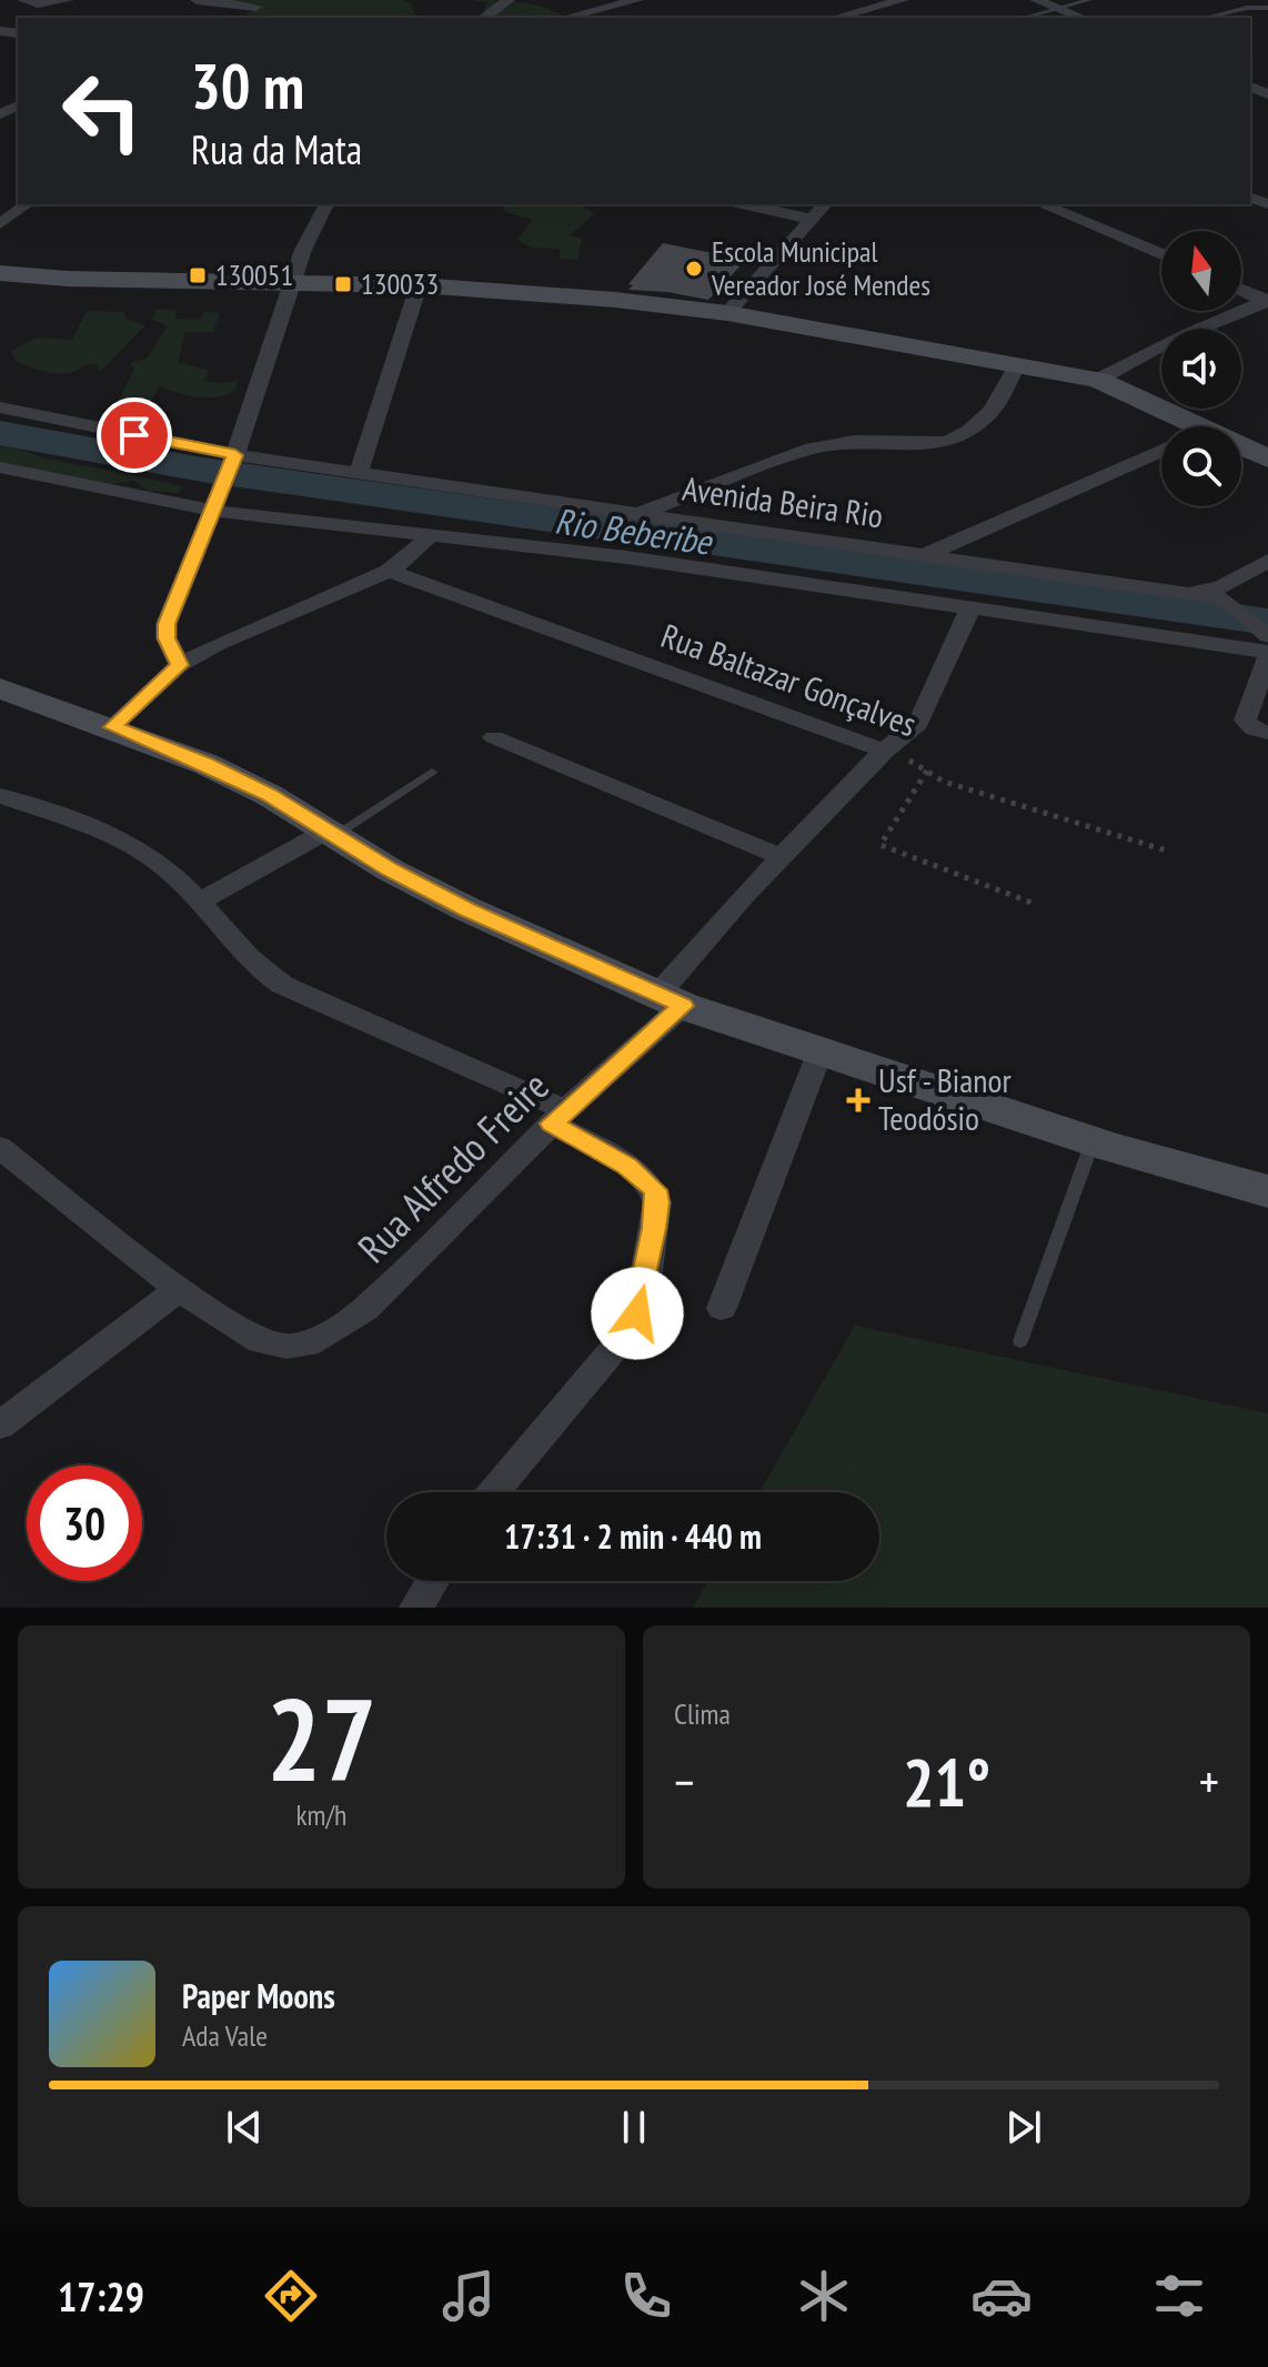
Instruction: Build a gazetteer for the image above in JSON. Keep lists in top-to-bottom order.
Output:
{
  "streets": {
    "street": ["Avenida Beira Rio", "Rua Baltazar Gonçalves", "Rua Alfredo Freire"]
  },
  "crossings": [
    ["Rua Baltazar Gonçalves", "Rua Alfredo Freire"]
  ],
  "water": ["Rio Beberibe"],
  "places": {
    "other": ["Escola Municipal Vereador José Mendes"],
    "transit": ["130051", "130033"],
    "health": ["Usf - Bianor Teodósio"]
  },
  "north": "top",
  "page": {
    "turn": ["30 m", "Rua da Mata"],
    "limit": "30",
    "trip": "17:31 · 2 min · 440 m",
    "tile": [
      ["27", "km/h"],
      "Clima"
    ],
    "heat": ["−", "21°", "+"],
    "song": ["Paper Moons", "Ada Vale"],
    "tabs": "17:29"
  }
}
